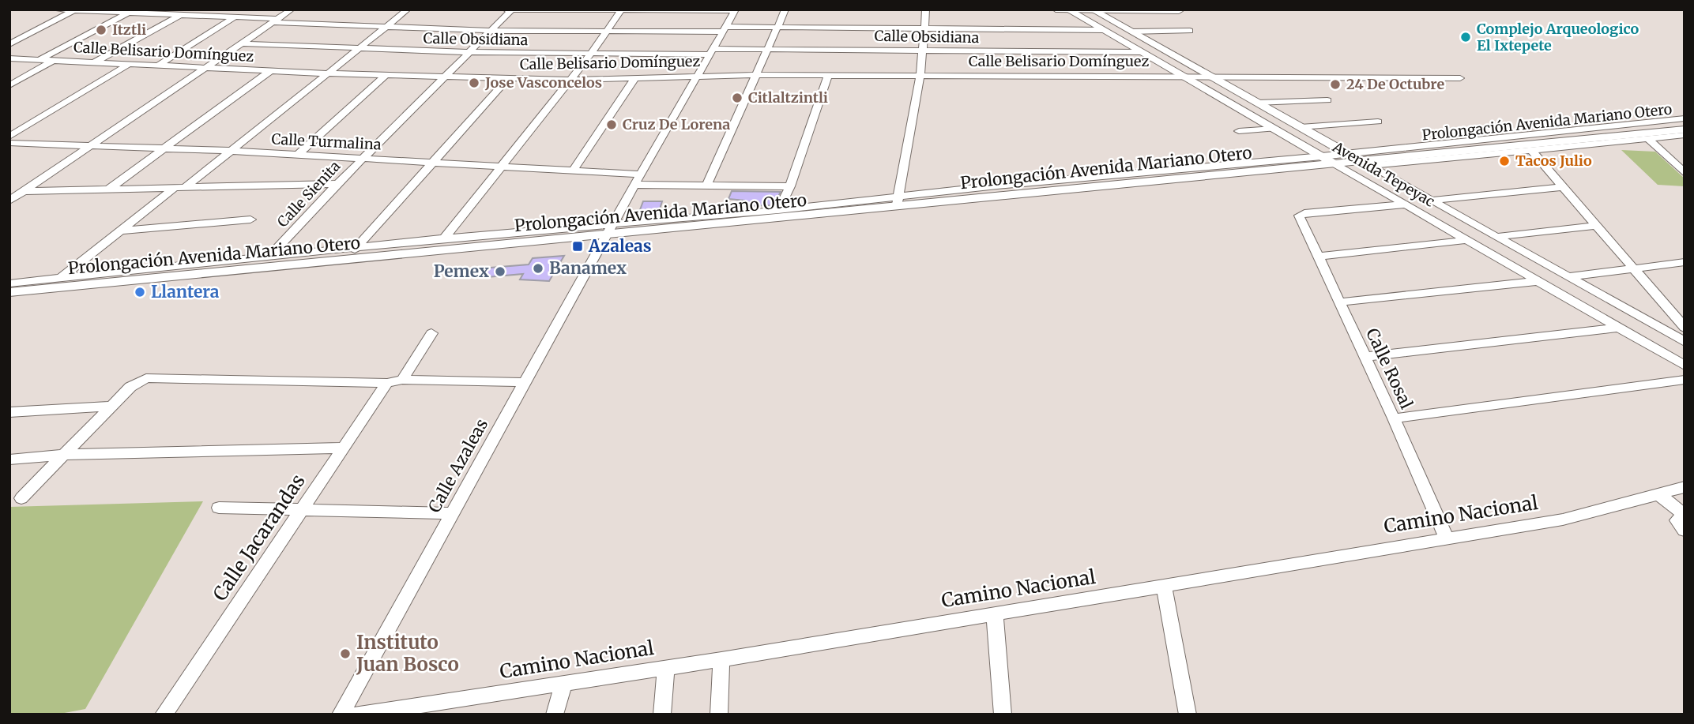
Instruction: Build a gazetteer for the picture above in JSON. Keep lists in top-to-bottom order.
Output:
{
  "streets": {
    "main road": ["Prolongación Avenida Mariano Otero", "Avenida Tepeyac"],
    "street": [
      "Calle Obsidiana",
      "Calle Belisario Domínguez",
      "Calle Turmalina",
      "Calle Sienita",
      "Calle Rosal",
      "Calle Azaleas",
      "Camino Nacional",
      "Calle Jacarandas"
    ]
  },
  "crossings": [
    ["Calle Obsidiana", "Avenida Tepeyac"],
    ["Calle Obsidiana", "Calle Sienita"],
    ["Calle Obsidiana", "Calle Azaleas"],
    ["Calle Belisario Domínguez", "Avenida Tepeyac"],
    ["Calle Belisario Domínguez", "Calle Sienita"],
    ["Calle Belisario Domínguez", "Calle Azaleas"],
    ["Prolongación Avenida Mariano Otero", "Avenida Tepeyac"],
    ["Prolongación Avenida Mariano Otero", "Calle Sienita"],
    ["Prolongación Avenida Mariano Otero", "Calle Azaleas"],
    ["Calle Turmalina", "Calle Sienita"],
    ["Calle Turmalina", "Calle Azaleas"],
    ["Avenida Tepeyac", "Calle Rosal"],
    ["Calle Rosal", "Camino Nacional"]
  ],
  "places": {
    "other": [
      "Itztli",
      "Complejo Arqueologico El Ixtepete",
      "Jose Vasconcelos",
      "24 De Octubre",
      "Citlaltzintli",
      "Cruz De Lorena",
      "Tacos Julio",
      "Banamex",
      "Pemex",
      "Llantera",
      "Instituto Juan Bosco"
    ],
    "transit": ["Azaleas"]
  }
}
